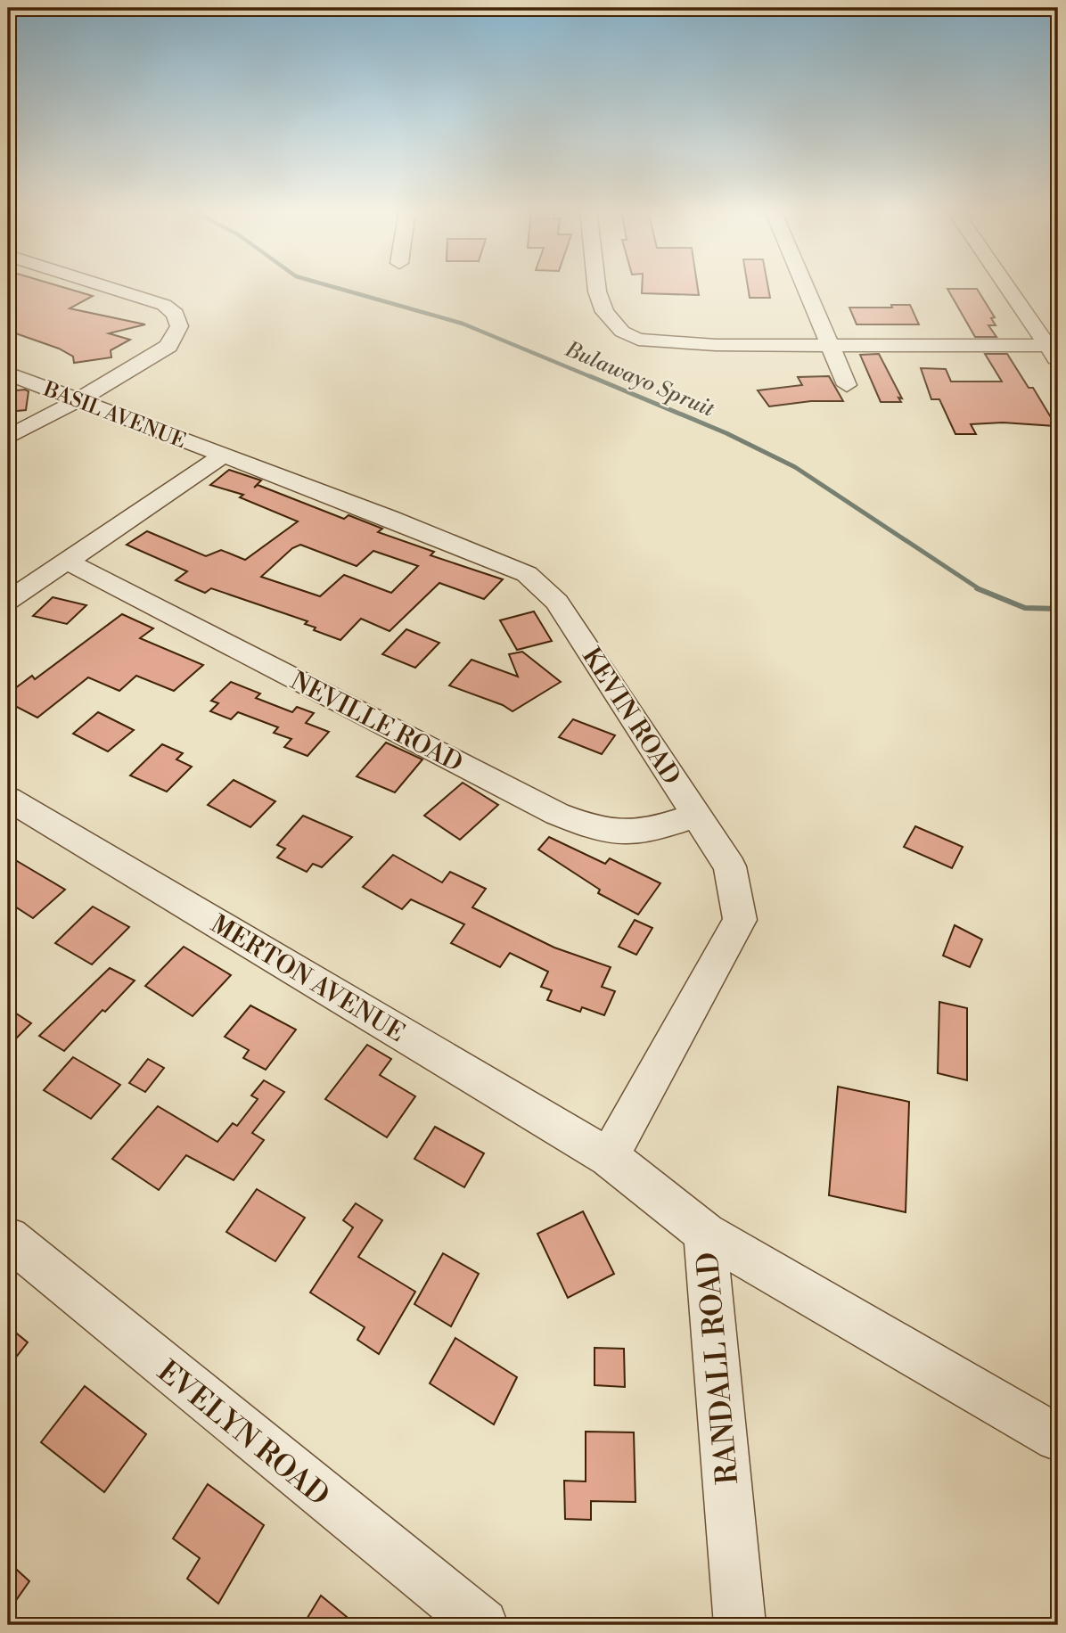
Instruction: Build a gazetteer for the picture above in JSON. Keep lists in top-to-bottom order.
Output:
{
  "streets": {
    "street": [
      "BASIL AVENUE",
      "KEVIN ROAD",
      "NEVILLE ROAD",
      "MERTON AVENUE",
      "RANDALL ROAD",
      "EVELYN ROAD"
    ]
  },
  "crossings": [
    ["BASIL AVENUE", "KEVIN ROAD"],
    ["KEVIN ROAD", "NEVILLE ROAD"],
    ["KEVIN ROAD", "MERTON AVENUE"],
    ["KEVIN ROAD", "RANDALL ROAD"],
    ["MERTON AVENUE", "RANDALL ROAD"]
  ],
  "water": ["Bulawayo Spruit"]
}
